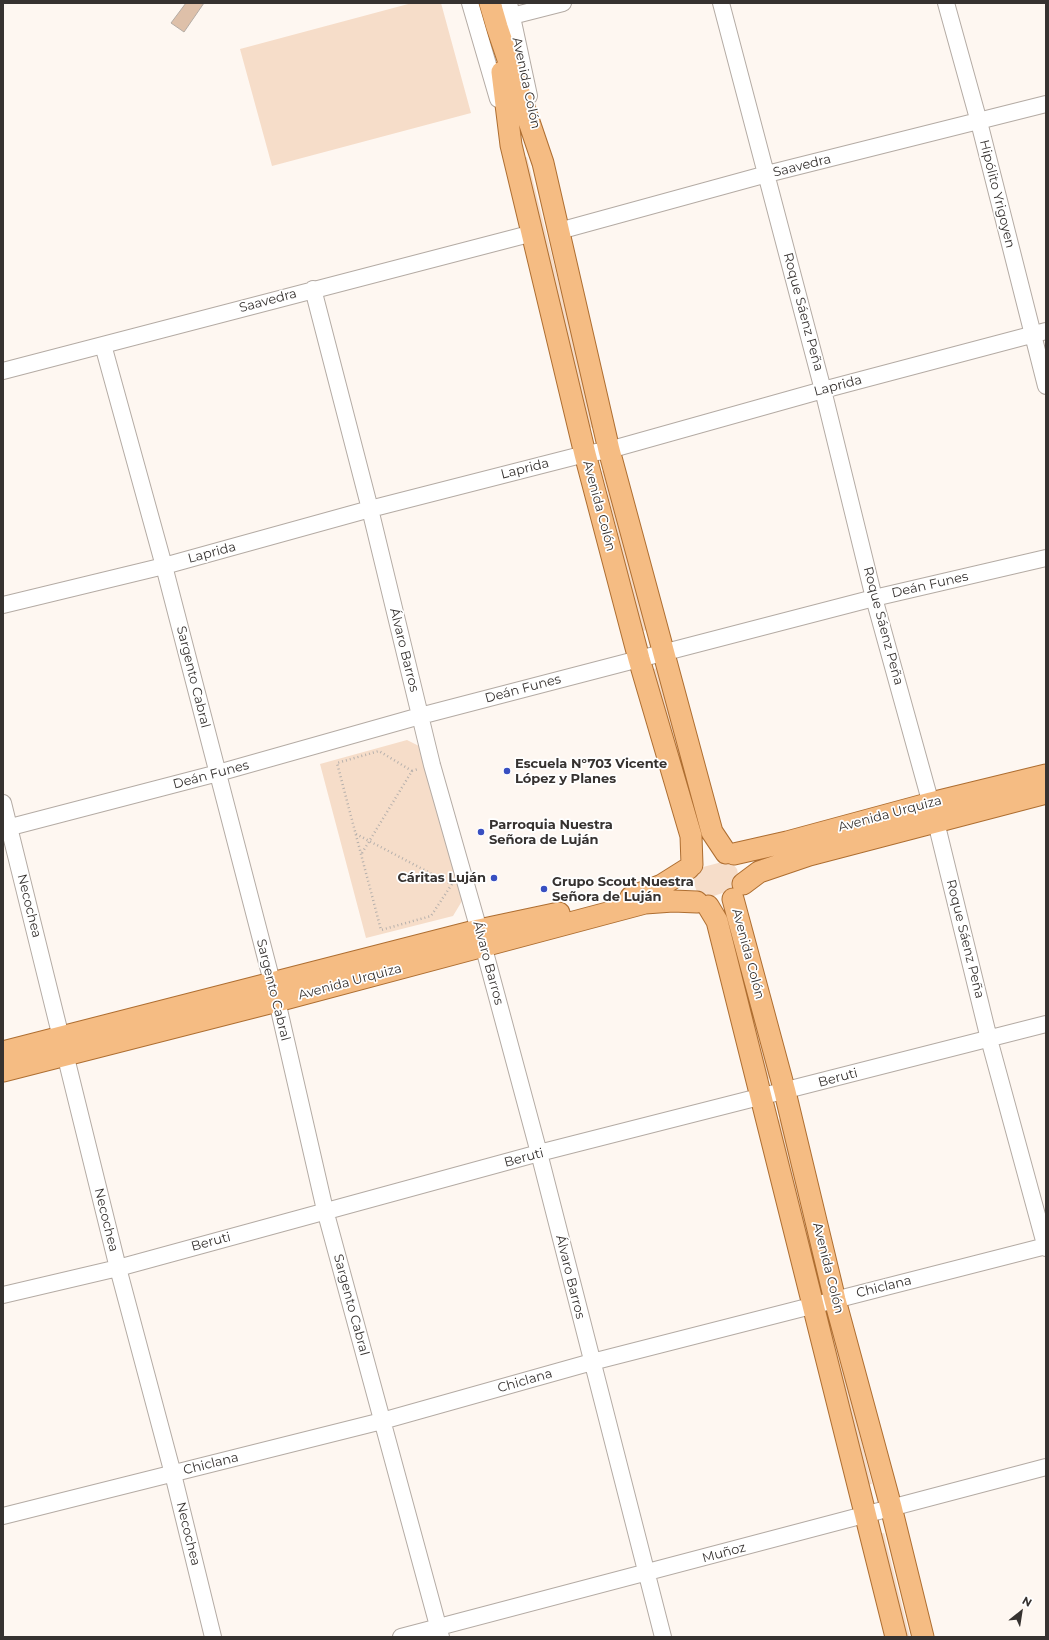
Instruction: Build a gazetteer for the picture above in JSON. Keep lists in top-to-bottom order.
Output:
{
  "streets": {
    "main road": ["Avenida Colón", "Avenida Urquiza"],
    "street": [
      "Saavedra",
      "Hipólito Yrigoyen",
      "Roque Sáenz Peña",
      "Laprida",
      "Deán Funes",
      "Álvaro Barros",
      "Sargento Cabral",
      "Necochea",
      "Beruti",
      "Chiclana",
      "Muñoz"
    ]
  },
  "crossings": [
    ["Avenida Colón", "Saavedra"],
    ["Avenida Colón", "Laprida"],
    ["Avenida Colón", "Deán Funes"],
    ["Avenida Colón", "Avenida Urquiza"],
    ["Avenida Colón", "Beruti"],
    ["Avenida Colón", "Chiclana"],
    ["Avenida Colón", "Muñoz"],
    ["Saavedra", "Hipólito Yrigoyen"],
    ["Saavedra", "Roque Sáenz Peña"],
    ["Saavedra", "Álvaro Barros"],
    ["Saavedra", "Sargento Cabral"],
    ["Hipólito Yrigoyen", "Laprida"],
    ["Roque Sáenz Peña", "Laprida"],
    ["Roque Sáenz Peña", "Deán Funes"],
    ["Roque Sáenz Peña", "Avenida Urquiza"],
    ["Roque Sáenz Peña", "Beruti"],
    ["Roque Sáenz Peña", "Chiclana"],
    ["Laprida", "Álvaro Barros"],
    ["Laprida", "Sargento Cabral"],
    ["Deán Funes", "Álvaro Barros"],
    ["Deán Funes", "Sargento Cabral"],
    ["Deán Funes", "Necochea"],
    ["Álvaro Barros", "Avenida Urquiza"],
    ["Álvaro Barros", "Beruti"],
    ["Álvaro Barros", "Chiclana"],
    ["Álvaro Barros", "Muñoz"],
    ["Sargento Cabral", "Avenida Urquiza"],
    ["Sargento Cabral", "Beruti"],
    ["Sargento Cabral", "Chiclana"],
    ["Sargento Cabral", "Muñoz"],
    ["Avenida Urquiza", "Necochea"],
    ["Necochea", "Beruti"],
    ["Necochea", "Chiclana"]
  ],
  "places": [
    "Escuela N°703 Vicente López y Planes",
    "Parroquia Nuestra Señora de Luján",
    "Cáritas Luján",
    "Grupo Scout Nuestra Señora de Luján"
  ],
  "north": "top right"
}
